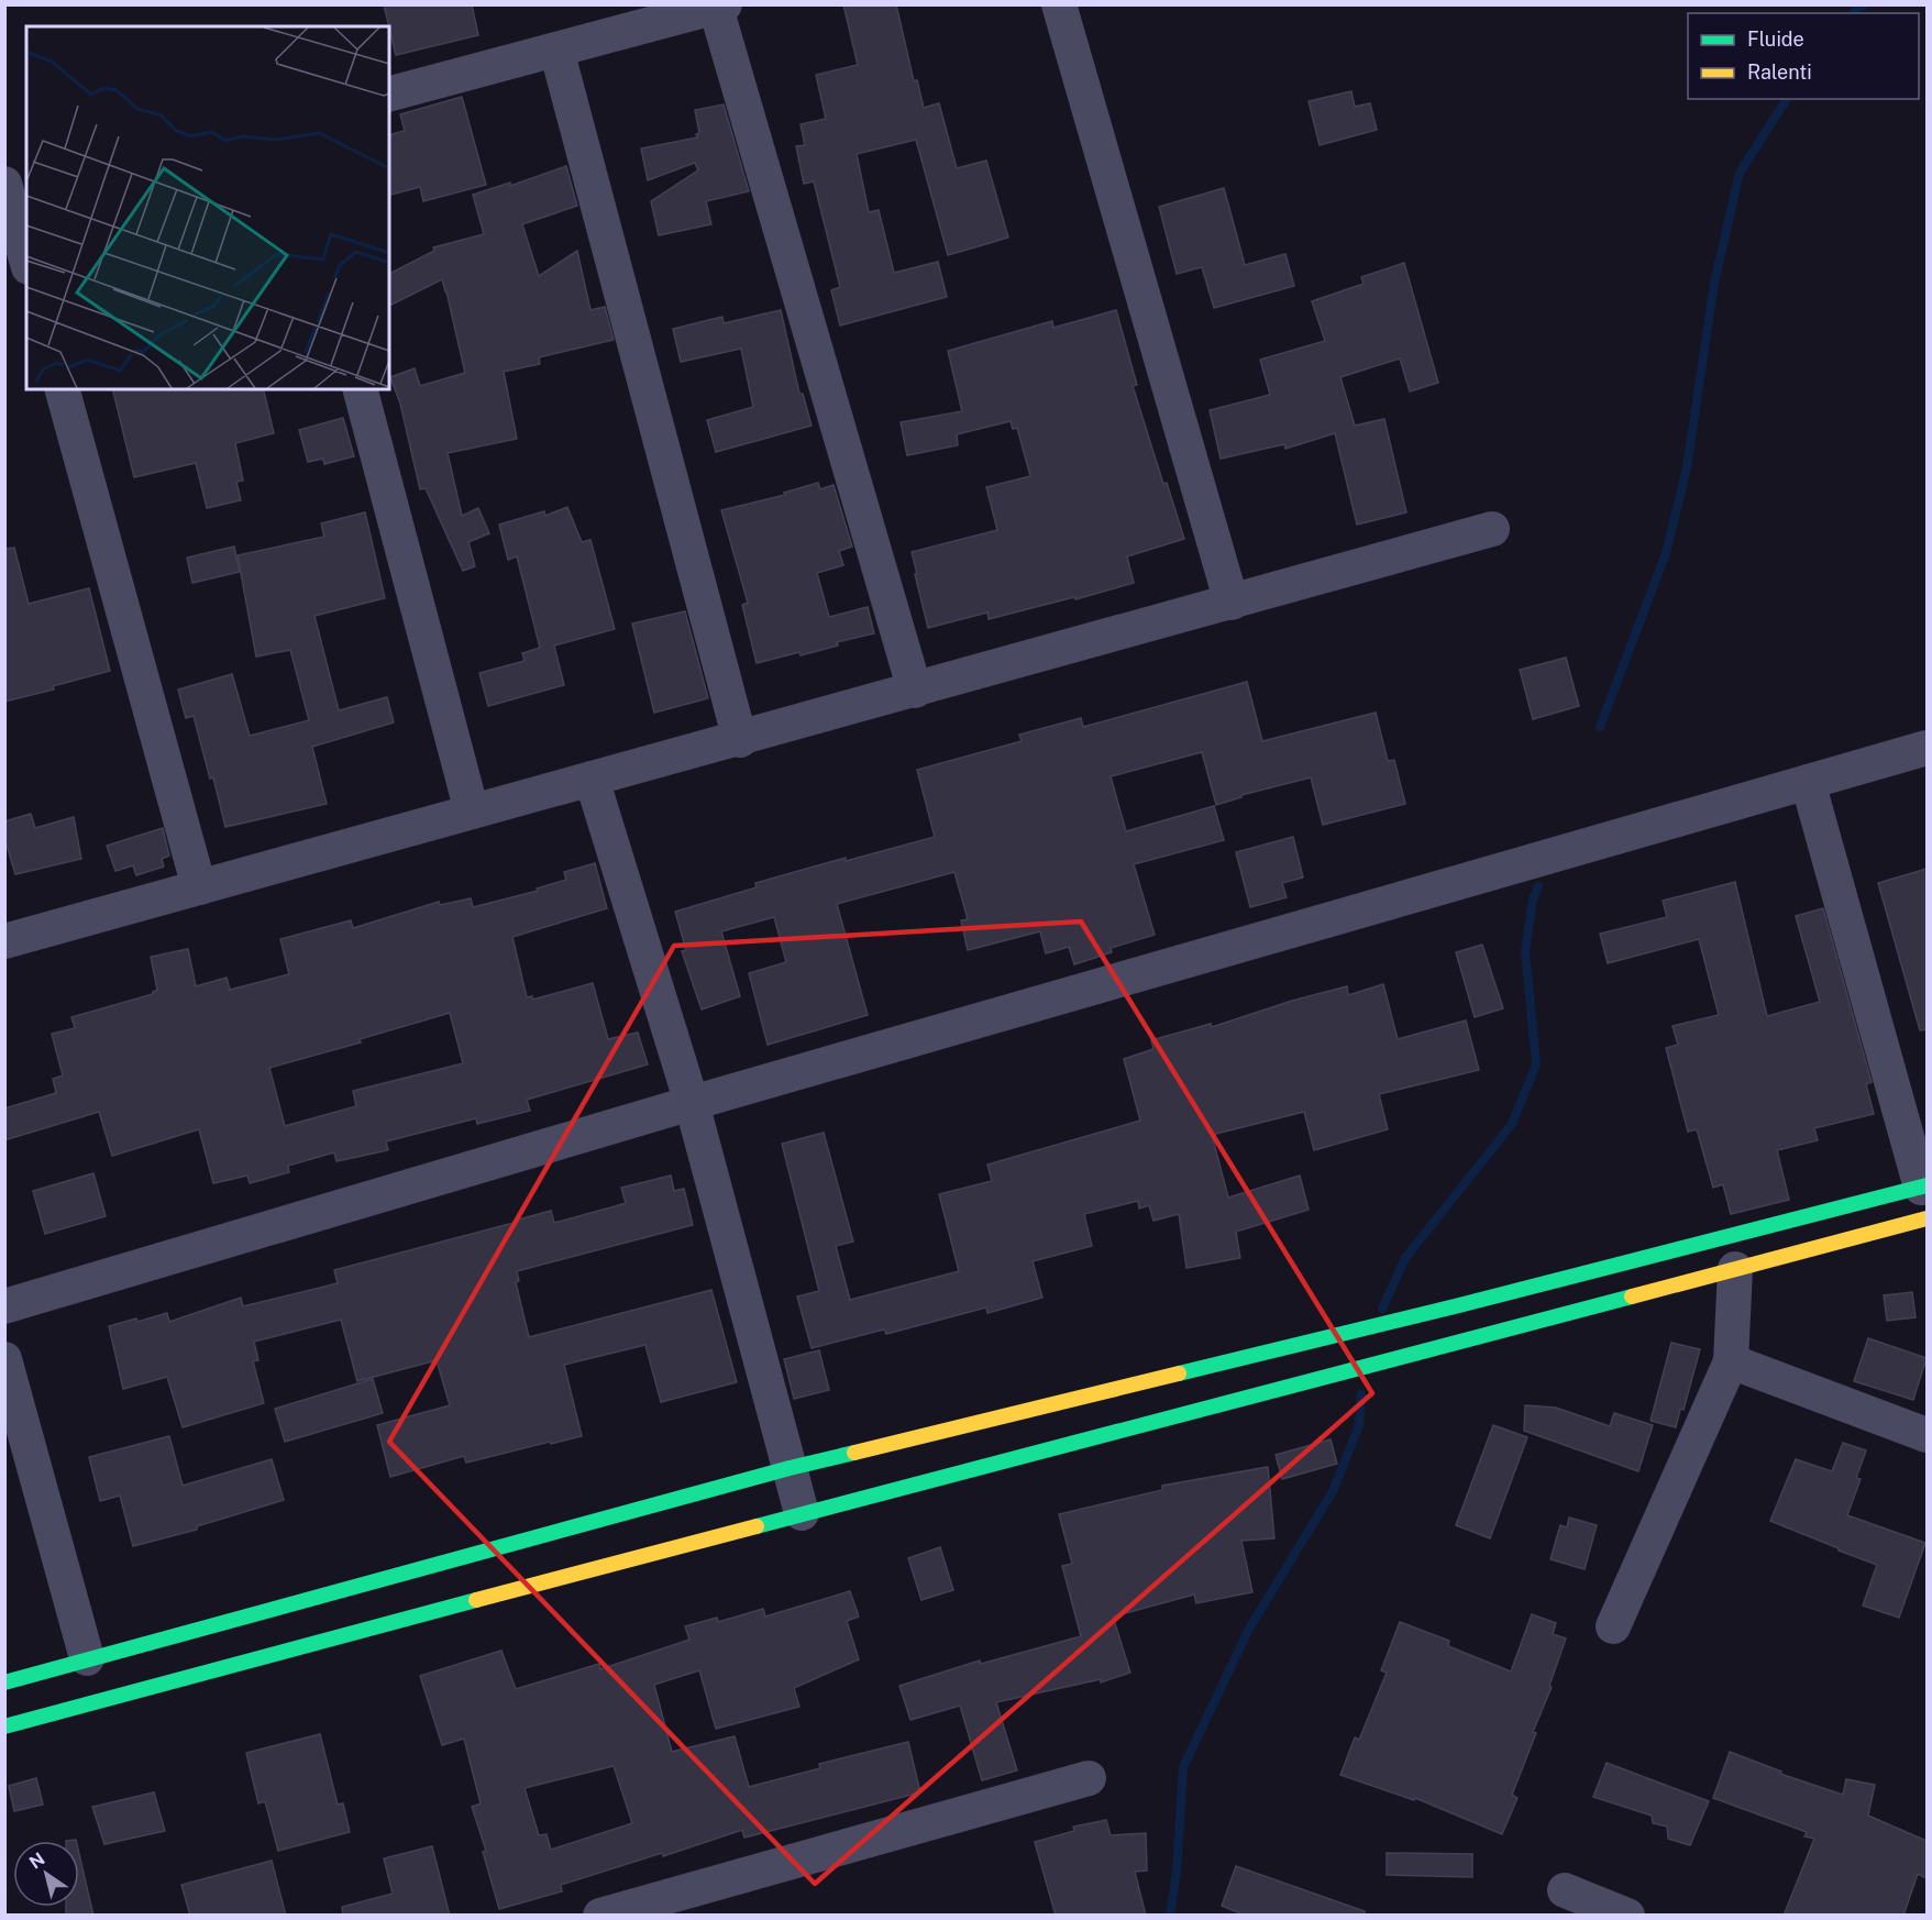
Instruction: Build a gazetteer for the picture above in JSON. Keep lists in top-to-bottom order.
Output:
{
  "legend": ["Fluide", "Ralenti"],
  "north": "top left"
}
